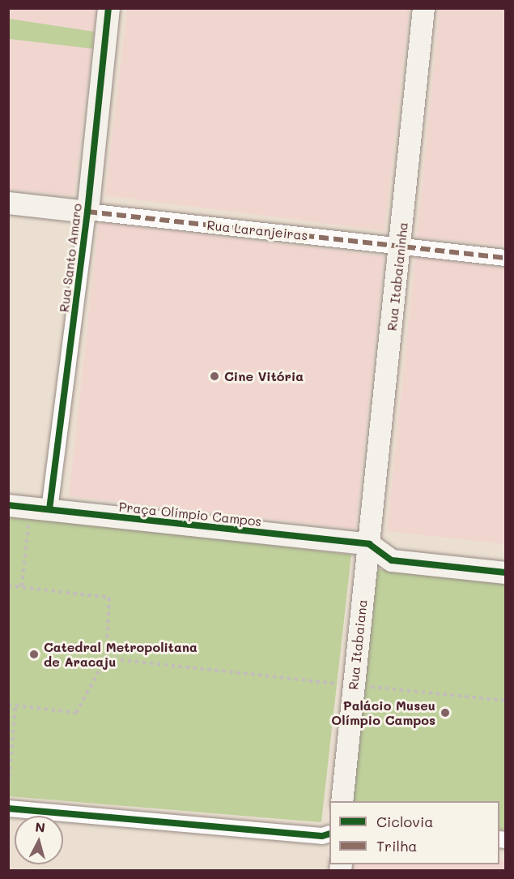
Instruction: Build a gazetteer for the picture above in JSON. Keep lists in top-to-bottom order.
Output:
{
  "streets": {
    "main road": [
      "Rua Laranjeiras",
      "Rua Santo Amaro",
      "Rua Itabaianinha",
      "Praça Olímpio Campos",
      "Rua Itabaiana"
    ]
  },
  "crossings": [
    ["Rua Laranjeiras", "Rua Santo Amaro"],
    ["Rua Laranjeiras", "Rua Itabaianinha"],
    ["Rua Santo Amaro", "Praça Olímpio Campos"],
    ["Rua Itabaianinha", "Praça Olímpio Campos"],
    ["Rua Itabaianinha", "Rua Itabaiana"],
    ["Praça Olímpio Campos", "Rua Itabaiana"]
  ],
  "places": ["Cine Vitória", "Catedral Metropolitana de Aracaju", "Palácio Museu Olímpio Campos"],
  "legend": ["Ciclovia", "Trilha"],
  "north": "top"
}
